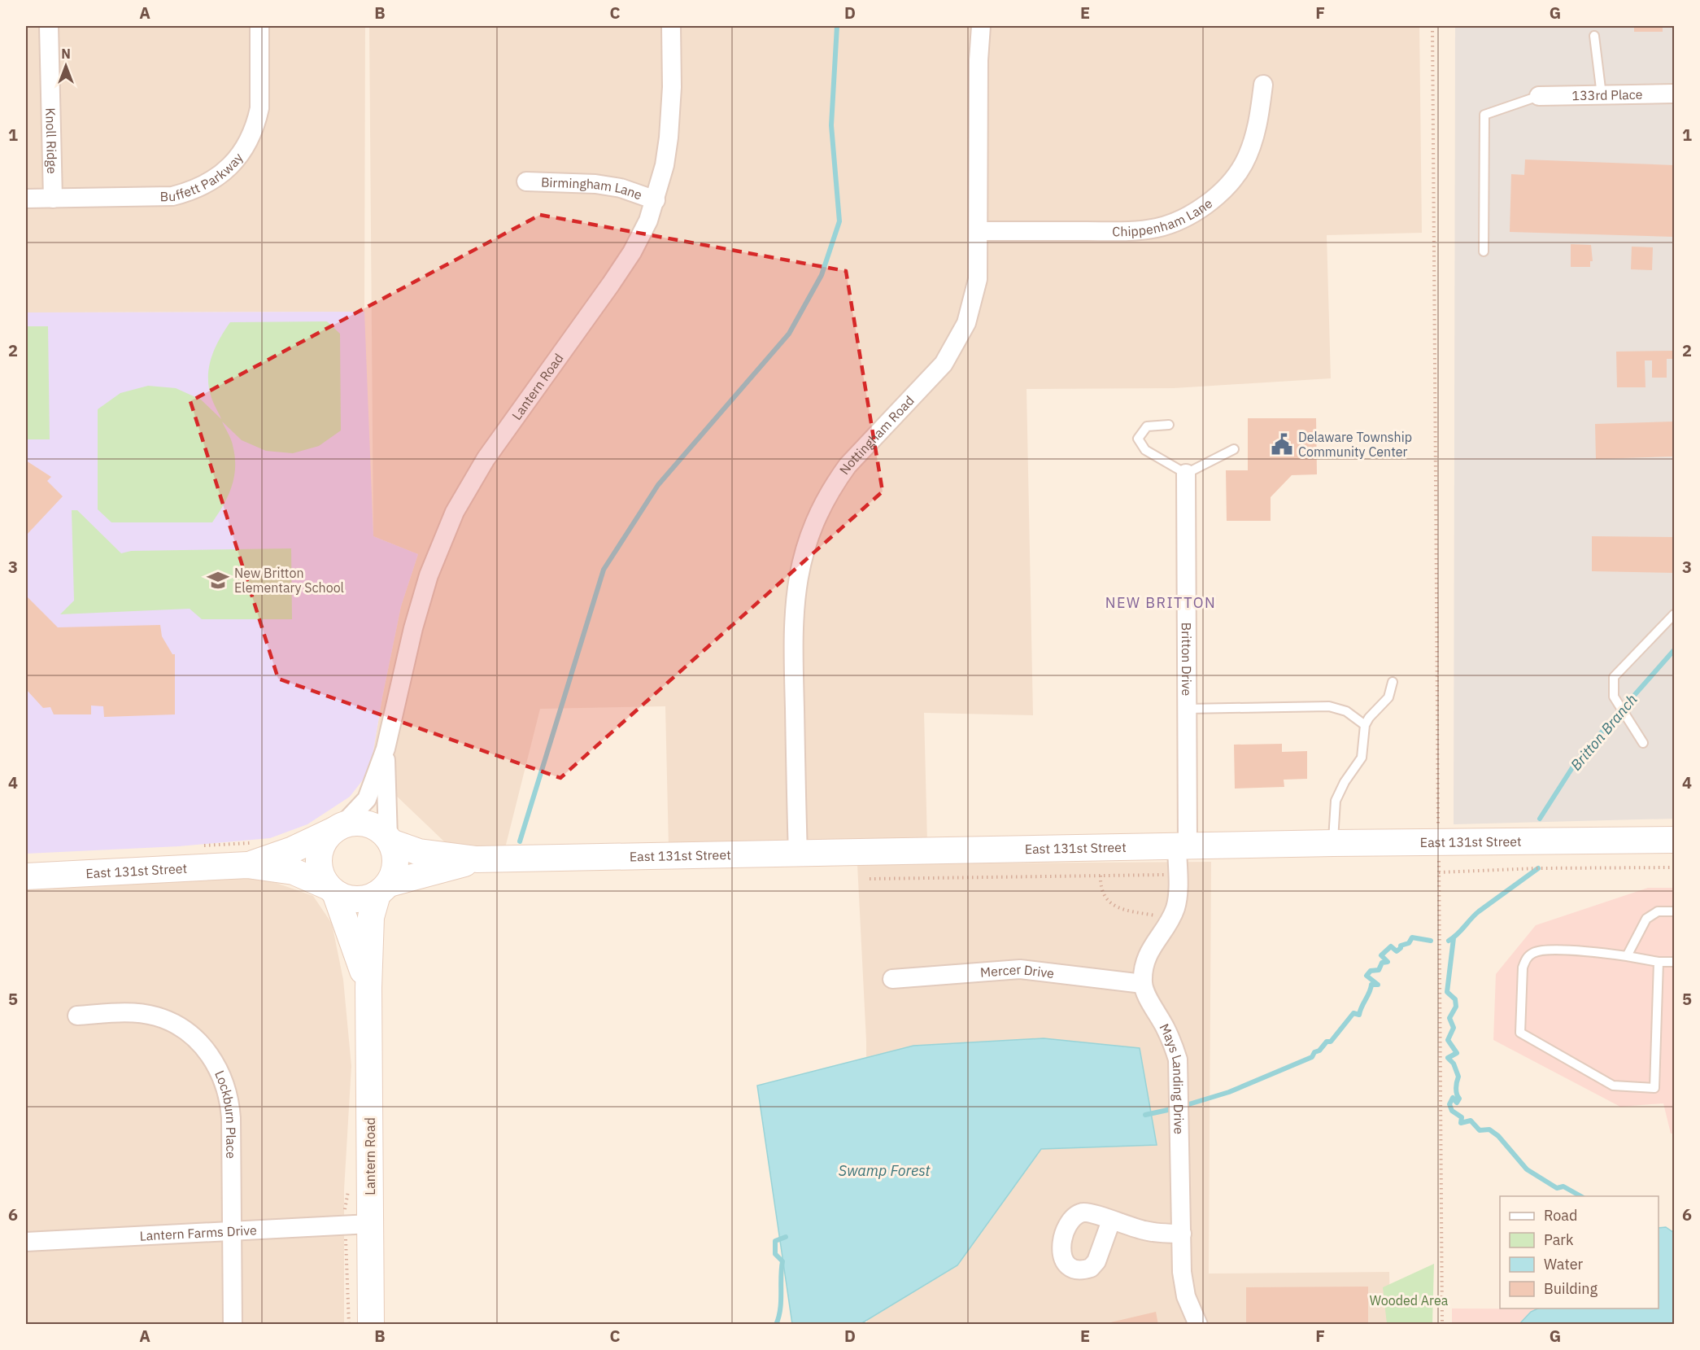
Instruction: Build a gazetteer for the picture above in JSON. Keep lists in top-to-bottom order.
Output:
{
  "streets": {
    "street": [
      "133rd Place",
      "Knoll Ridge",
      "Buffett Parkway",
      "Birmingham Lane",
      "Chippenham Lane",
      "Lantern Road",
      "Nottingham Road",
      "Britton Drive",
      "East 131st Street",
      "Mercer Drive",
      "Mays Landing Drive",
      "Lockburn Place",
      "Lantern Farms Drive"
    ]
  },
  "crossings": [
    ["Knoll Ridge", "Buffett Parkway"],
    ["Birmingham Lane", "Lantern Road"],
    ["Chippenham Lane", "Nottingham Road"],
    ["Lantern Road", "East 131st Street"],
    ["Lantern Road", "Lantern Farms Drive"],
    ["Nottingham Road", "East 131st Street"],
    ["Britton Drive", "East 131st Street"],
    ["Mercer Drive", "Mays Landing Drive"],
    ["Lockburn Place", "Lantern Farms Drive"]
  ],
  "districts": ["NEW BRITTON"],
  "water": ["Britton Branch", "Swamp Forest"],
  "parks": ["Wooded Area"],
  "places": {
    "public building": ["Delaware Township Community Center"],
    "school or university": ["New Britton Elementary School"]
  },
  "legend": [
    "Road",
    "Park",
    "Water",
    "Building"
  ],
  "north": "top",
  "grid": {
    "columns": [
      "A",
      "B",
      "C",
      "D",
      "E",
      "F",
      "G"
    ],
    "rows": [
      "1",
      "2",
      "3",
      "4",
      "5",
      "6"
    ]
  }
}
